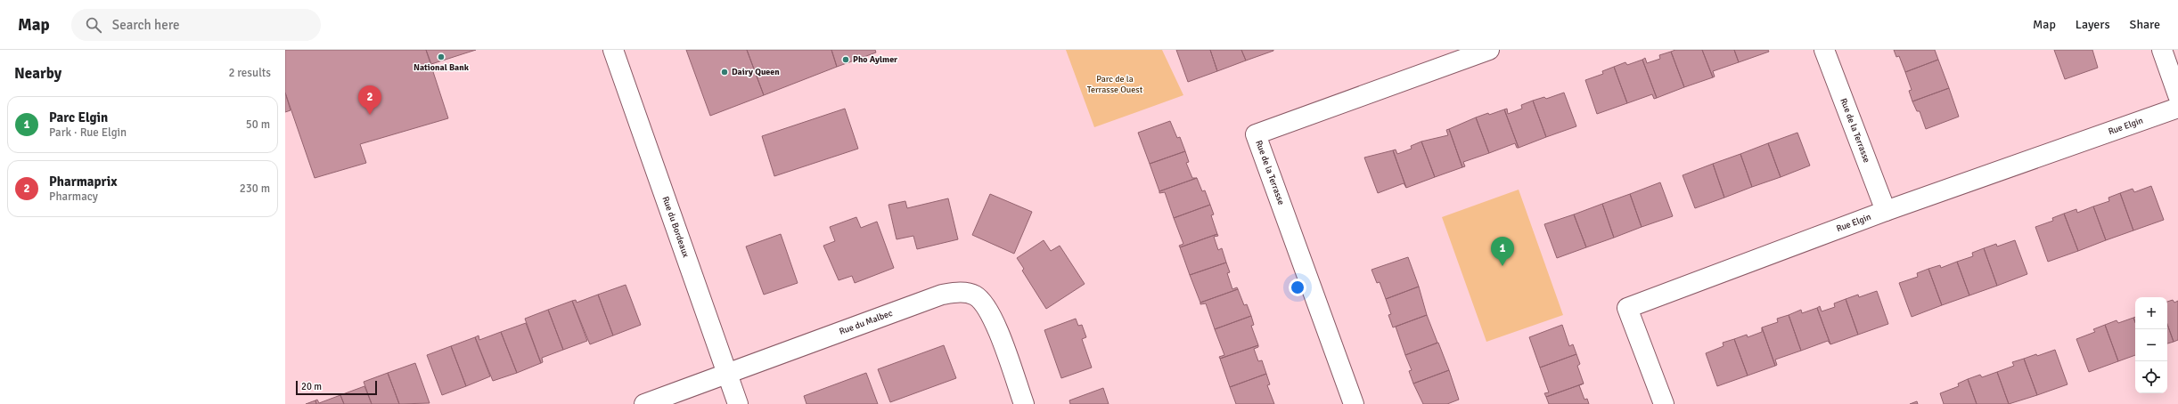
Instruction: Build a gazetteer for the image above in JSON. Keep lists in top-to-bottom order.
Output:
{
  "streets": {
    "street": [
      "Rue Elgin",
      "Rue de la Terrasse",
      "Rue du Bordeaux",
      "Rue du Malbec"
    ]
  },
  "crossings": [
    ["Rue Elgin", "Rue de la Terrasse"],
    ["Rue du Bordeaux", "Rue du Malbec"]
  ],
  "parks": ["Parc de la Terrasse Ouest"],
  "places": ["National Bank", "Pho Aylmer", "Dairy Queen"],
  "scale_bar": "20 m",
  "page": {
    "header": "Map",
    "search": "Search here",
    "nav": ["Map", "Layers", "Share"],
    "heading": ["Nearby", "2 results"],
    "pins": ["2", "1"],
    "list": [
      {
        "mark": "1",
        "name": "Parc Elgin",
        "note": "Park · Rue Elgin",
        "value": "50 m"
      },
      {
        "mark": "2",
        "name": "Pharmaprix",
        "note": "Pharmacy",
        "value": "230 m"
      }
    ],
    "map_buttons": ["+", "−"],
    "scale": "20 m"
  }
}
